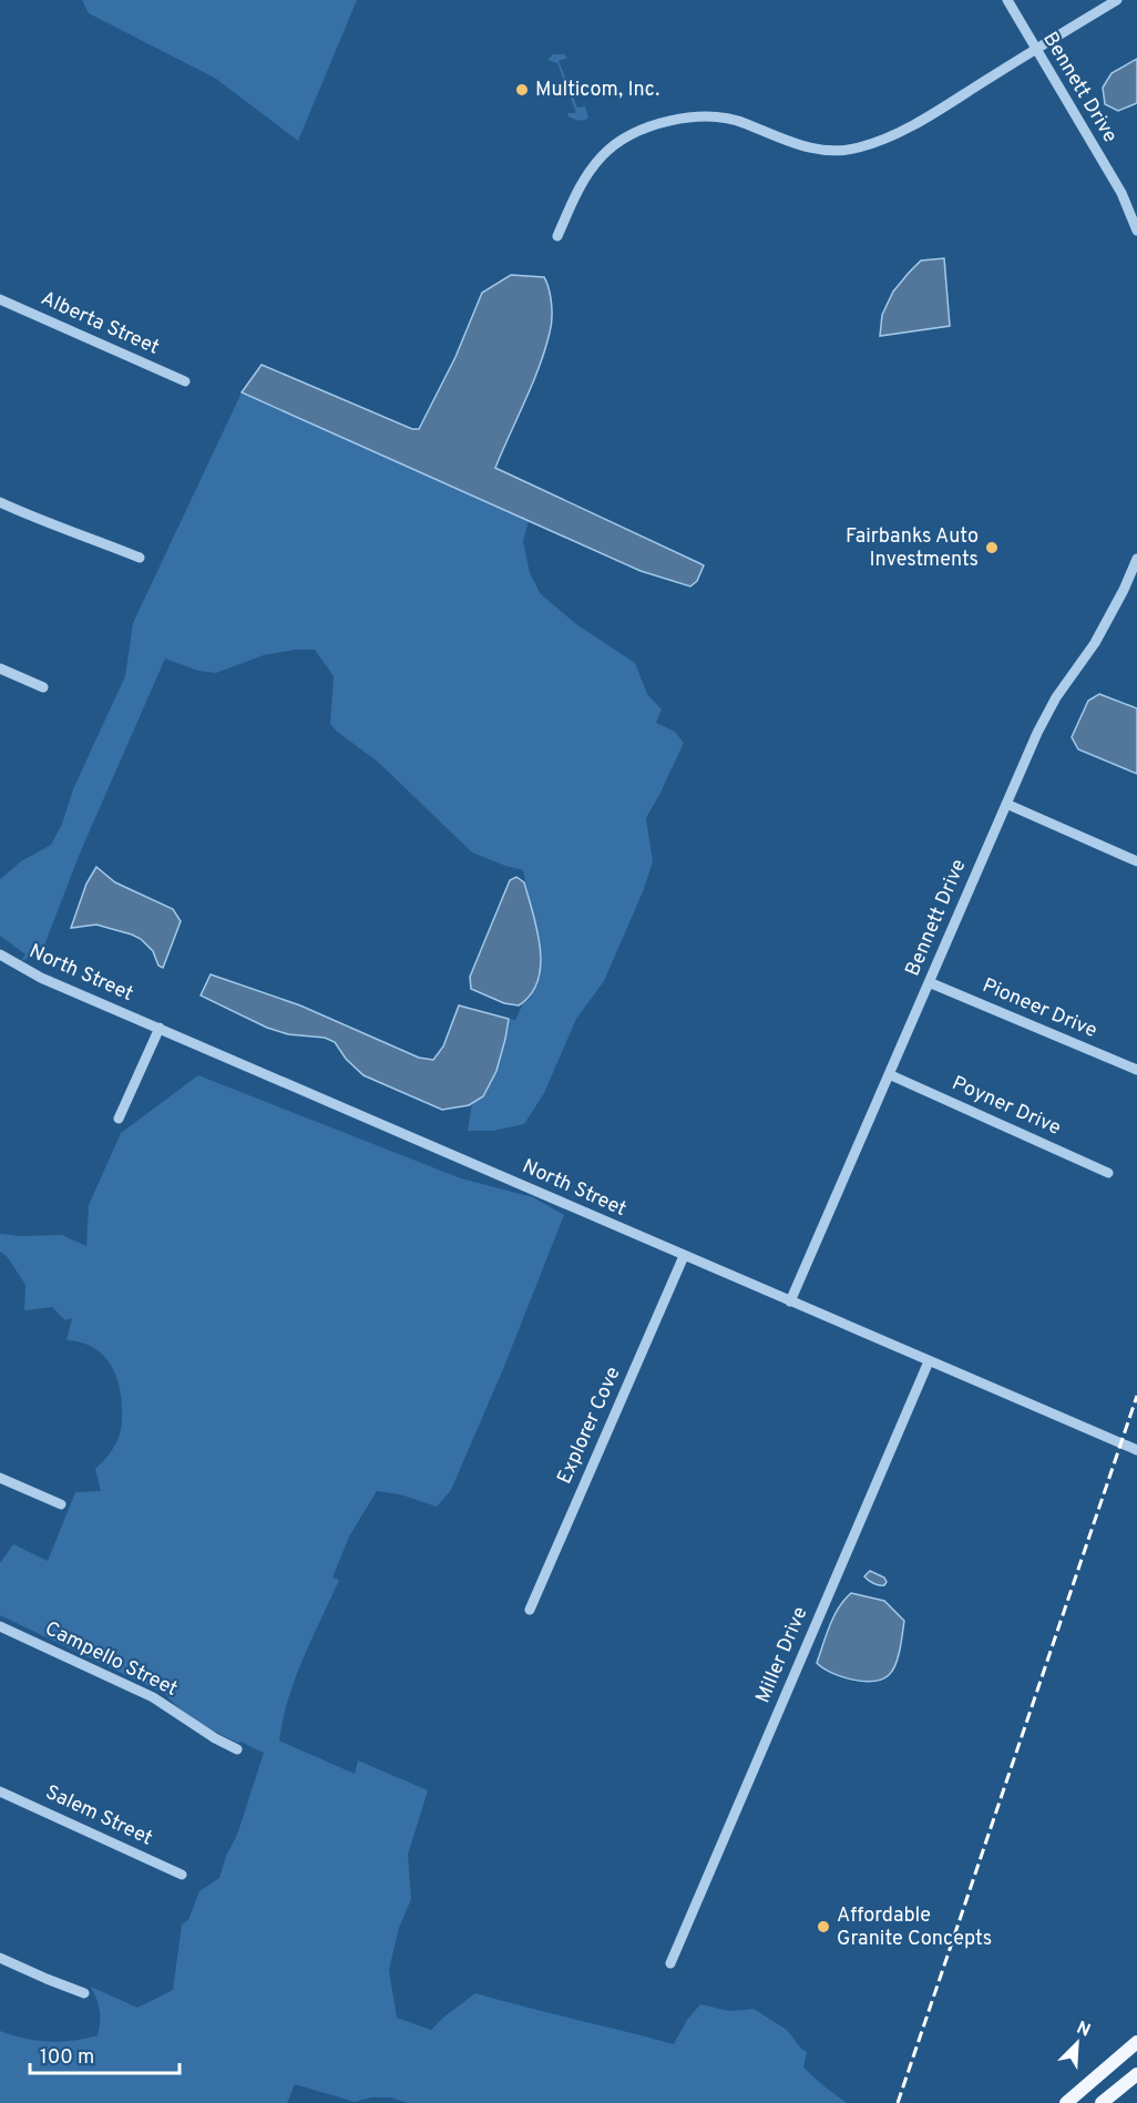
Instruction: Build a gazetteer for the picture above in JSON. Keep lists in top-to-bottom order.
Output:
{
  "streets": {
    "street": [
      "Bennett Drive",
      "Alberta Street",
      "North Street",
      "Pioneer Drive",
      "Poyner Drive",
      "Explorer Cove",
      "Miller Drive",
      "Campello Street",
      "Salem Street"
    ]
  },
  "crossings": [
    ["Bennett Drive", "North Street"],
    ["Bennett Drive", "Pioneer Drive"],
    ["Bennett Drive", "Poyner Drive"],
    ["North Street", "Explorer Cove"],
    ["North Street", "Miller Drive"]
  ],
  "places": ["Multicom, Inc.", "Fairbanks Auto Investments", "Affordable Granite Concepts"],
  "scale_bar": "100 m",
  "north": "top right"
}
